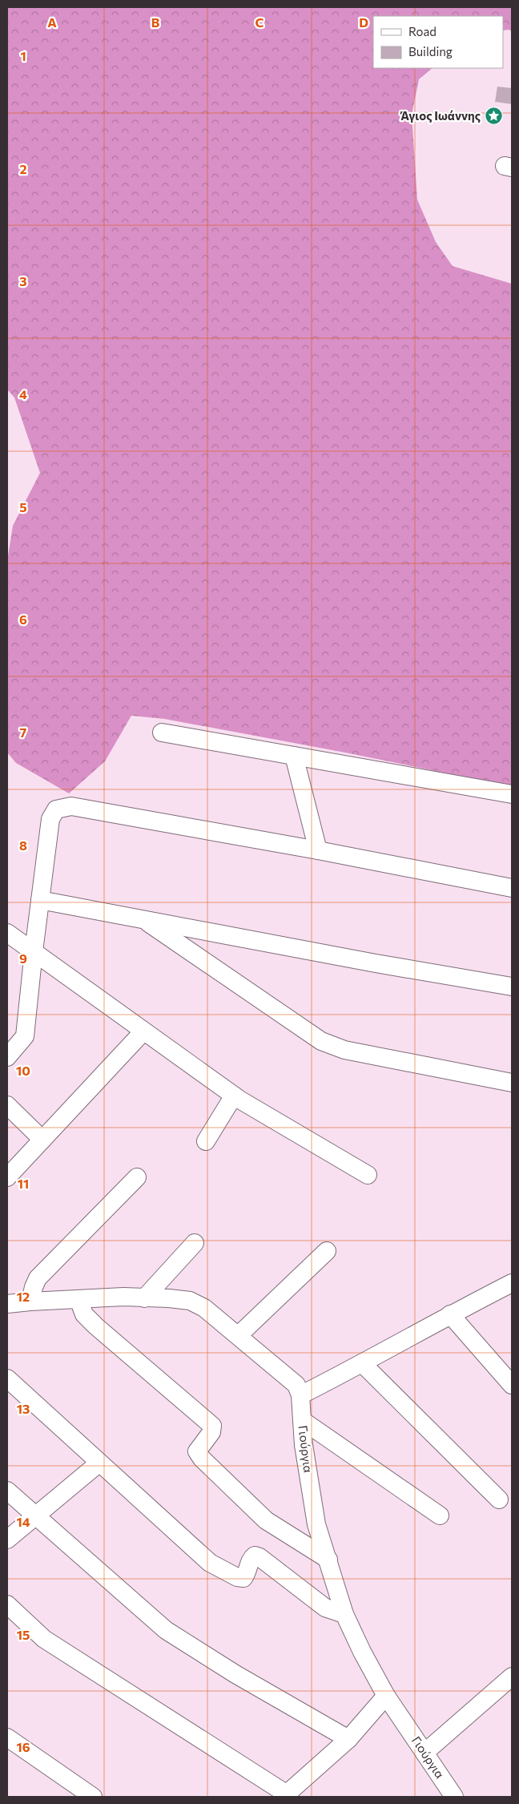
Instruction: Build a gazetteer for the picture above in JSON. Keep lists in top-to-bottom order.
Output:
{
  "streets": {
    "street": ["Γιούργια"]
  },
  "places": {
    "place": ["Άγιος Ιωάννης"]
  },
  "legend": ["Road", "Building"],
  "grid": {
    "columns": [
      "A",
      "B",
      "C",
      "D"
    ],
    "rows": [
      "1",
      "2",
      "3",
      "4",
      "5",
      "6",
      "7",
      "8",
      "9",
      "10",
      "11",
      "12",
      "13",
      "14",
      "15",
      "16"
    ]
  }
}
